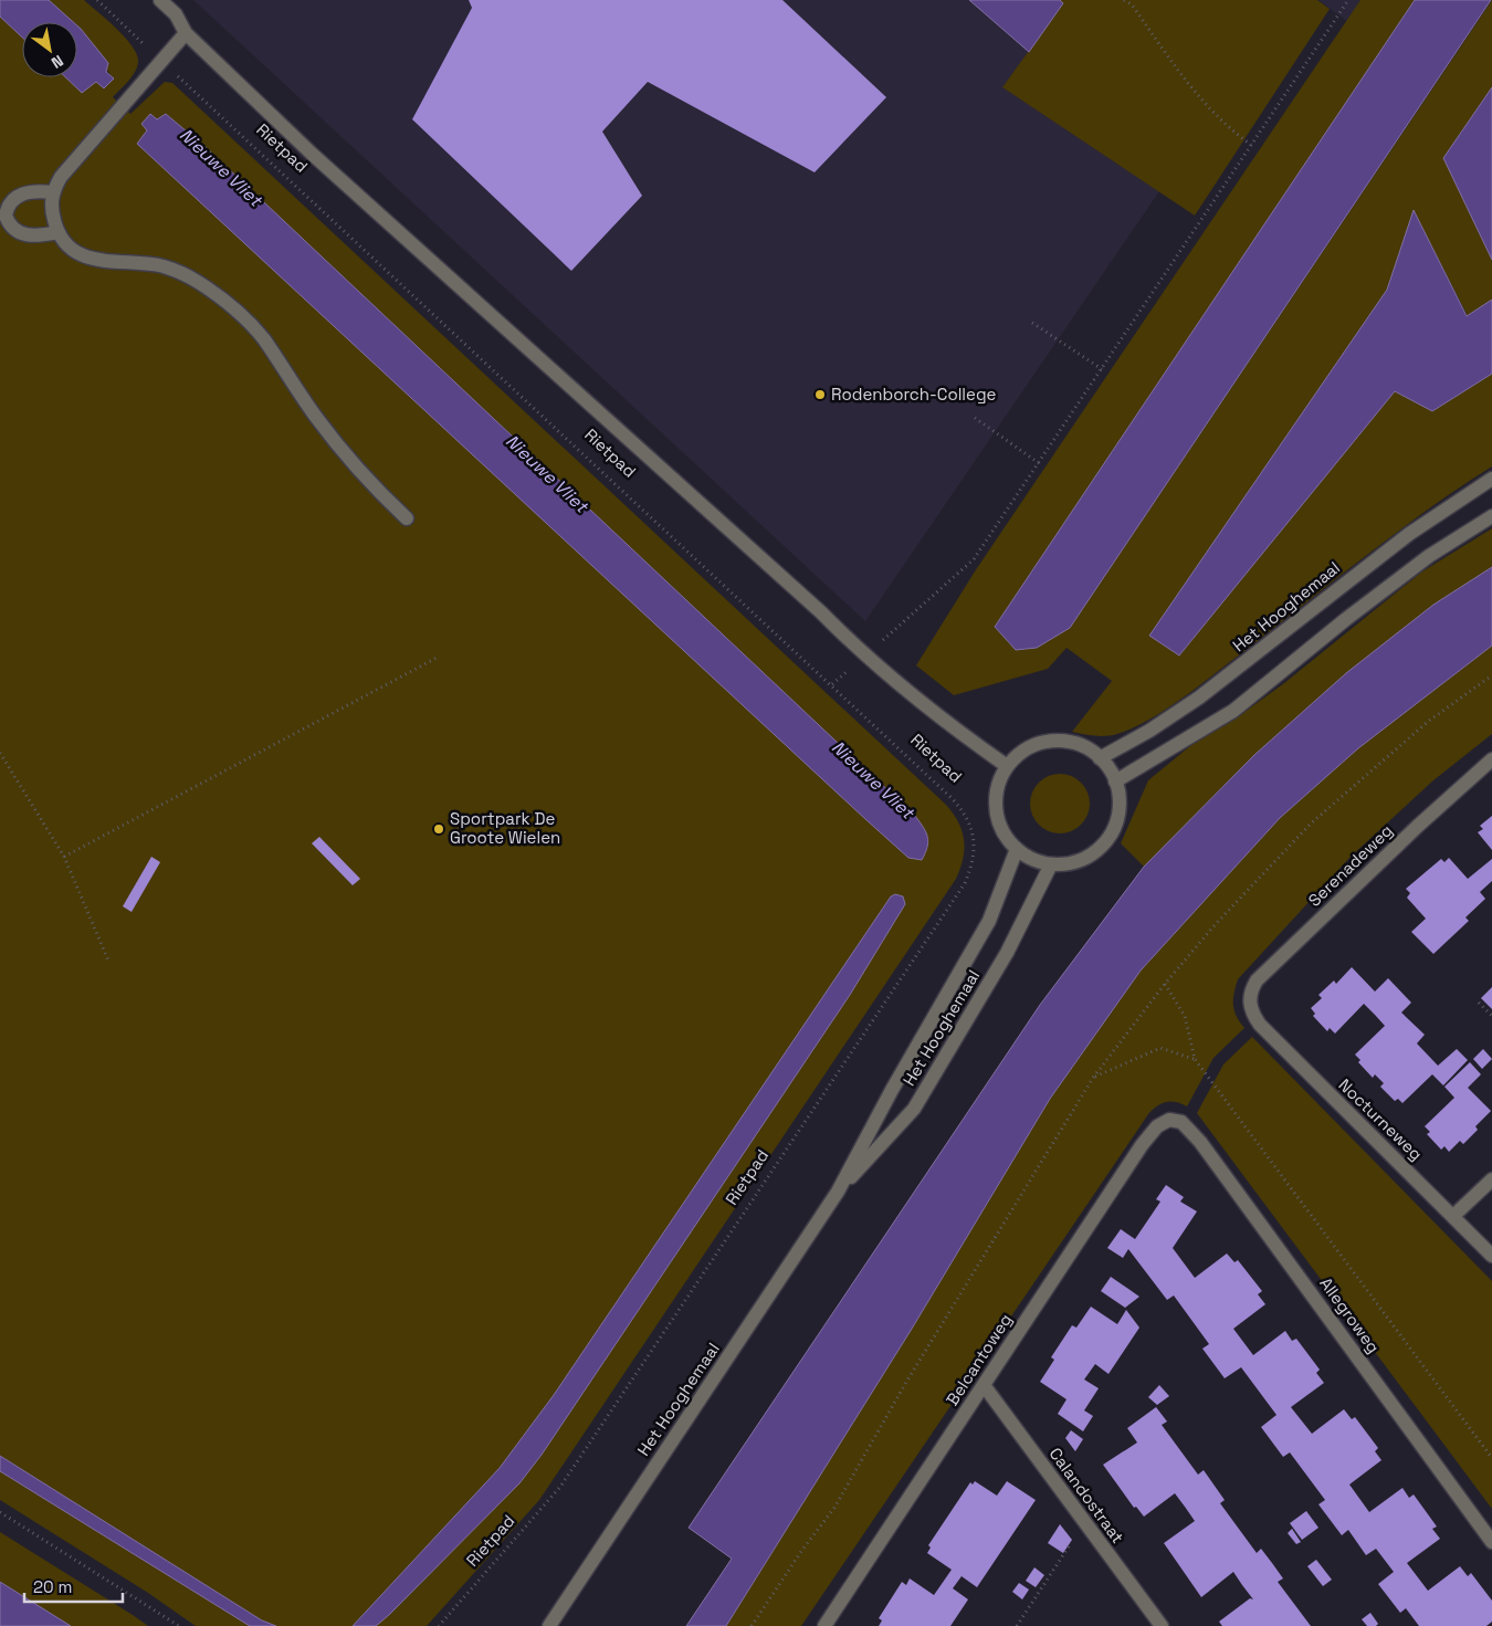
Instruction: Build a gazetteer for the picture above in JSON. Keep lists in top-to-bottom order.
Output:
{
  "streets": {
    "street": [
      "Rietpad",
      "Het Hooghemaal",
      "Serenadeweg",
      "Nocturneweg",
      "Allegroweg",
      "Belcantoweg",
      "Calandostraat"
    ]
  },
  "crossings": [
    ["Rietpad", "Het Hooghemaal"],
    ["Serenadeweg", "Nocturneweg"],
    ["Allegroweg", "Belcantoweg"],
    ["Belcantoweg", "Calandostraat"]
  ],
  "water": ["Nieuwe Vliet"],
  "places": ["Rodenborch-College", "Sportpark De Groote Wielen"],
  "scale_bar": "20 m",
  "north": "bottom right"
}
